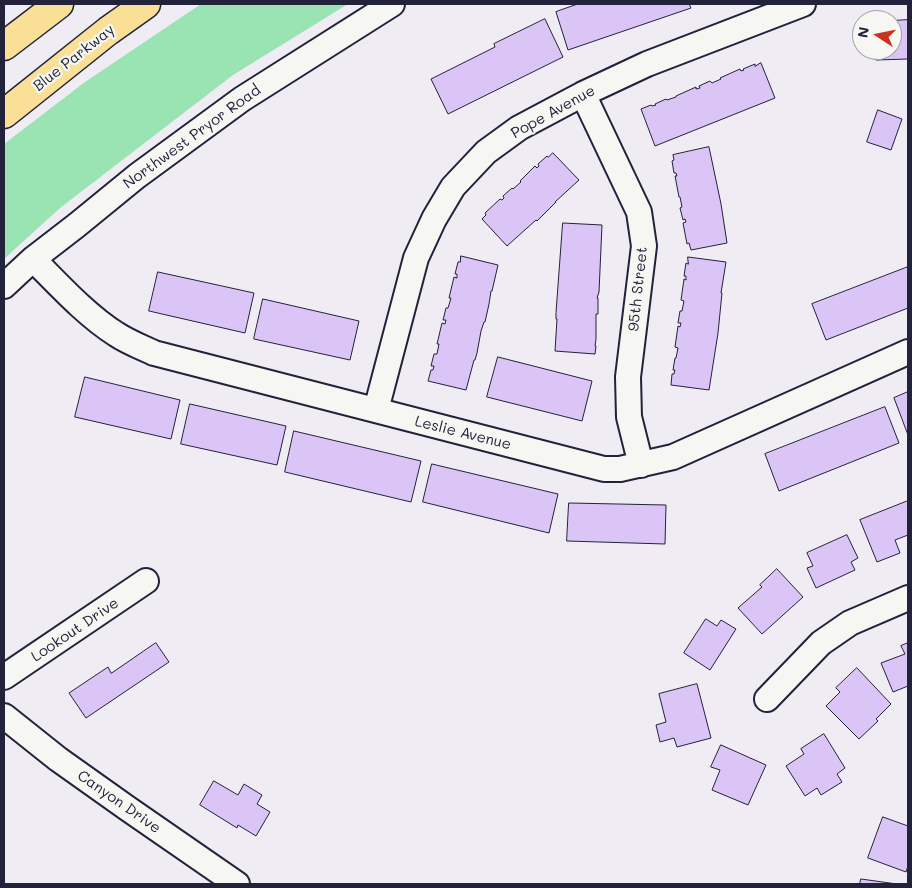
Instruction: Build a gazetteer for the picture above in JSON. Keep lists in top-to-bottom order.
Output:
{
  "streets": {
    "highway": ["Blue Parkway"],
    "street": [
      "Pope Avenue",
      "Northwest Pryor Road",
      "95th Street",
      "Leslie Avenue",
      "Lookout Drive",
      "Canyon Drive"
    ]
  },
  "crossings": [
    ["Pope Avenue", "95th Street"],
    ["Pope Avenue", "Leslie Avenue"],
    ["Northwest Pryor Road", "Leslie Avenue"],
    ["95th Street", "Leslie Avenue"]
  ],
  "north": "left"
}
